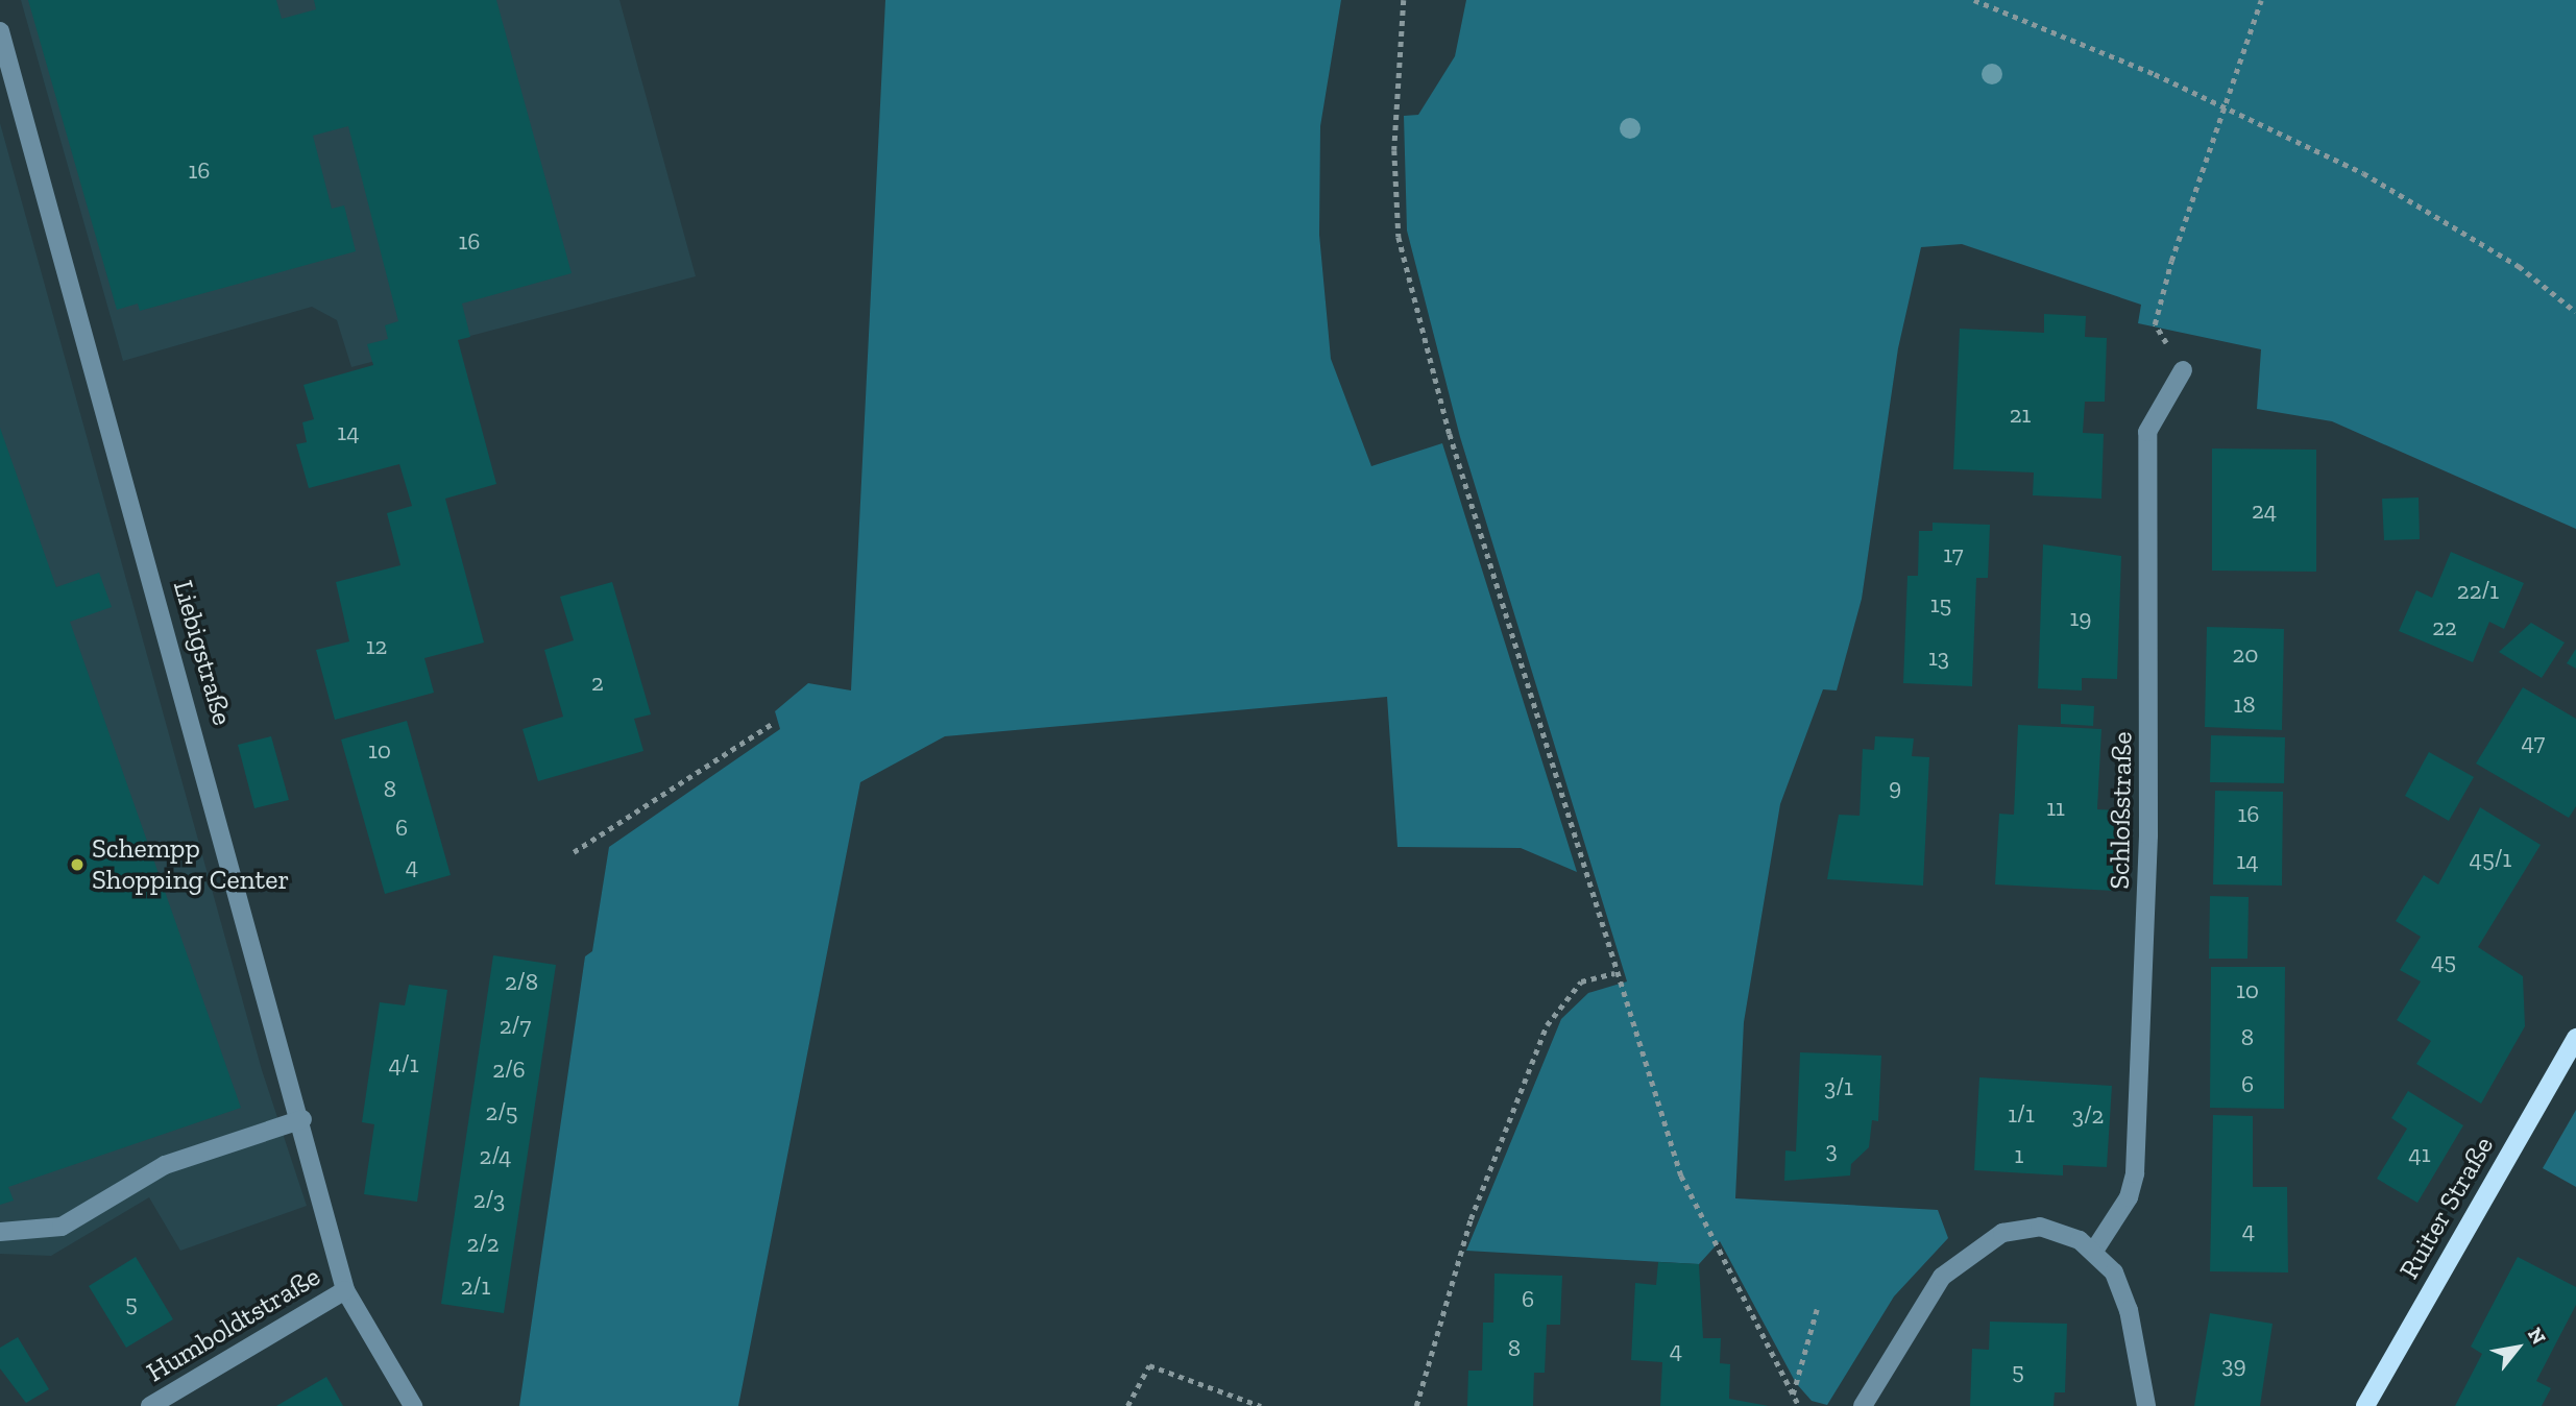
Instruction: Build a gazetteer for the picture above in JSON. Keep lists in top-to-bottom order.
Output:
{
  "streets": {
    "main road": ["Ruiter Straße"],
    "street": ["Liebigstraße", "Schloßstraße", "Humboldtstraße"]
  },
  "crossings": [
    ["Liebigstraße", "Humboldtstraße"]
  ],
  "places": ["Schempp Shopping Center"],
  "house_numbers": [
    "16",
    "16",
    "21",
    "14",
    "24",
    "17",
    "22/1",
    "15",
    "19",
    "22",
    "12",
    "20",
    "13",
    "2",
    "18",
    "47",
    "10",
    "9",
    "8",
    "11",
    "16",
    "6",
    "45/1",
    "14",
    "4",
    "45",
    "2/8",
    "10",
    "2/7",
    "8",
    "4/1",
    "2/6",
    "6",
    "3/1",
    "2/5",
    "1/1",
    "3/2",
    "3",
    "41",
    "1",
    "2/4",
    "2/3",
    "4",
    "2/2",
    "2/1",
    "6",
    "5",
    "8",
    "4",
    "39",
    "5"
  ],
  "north": "top right"
}
